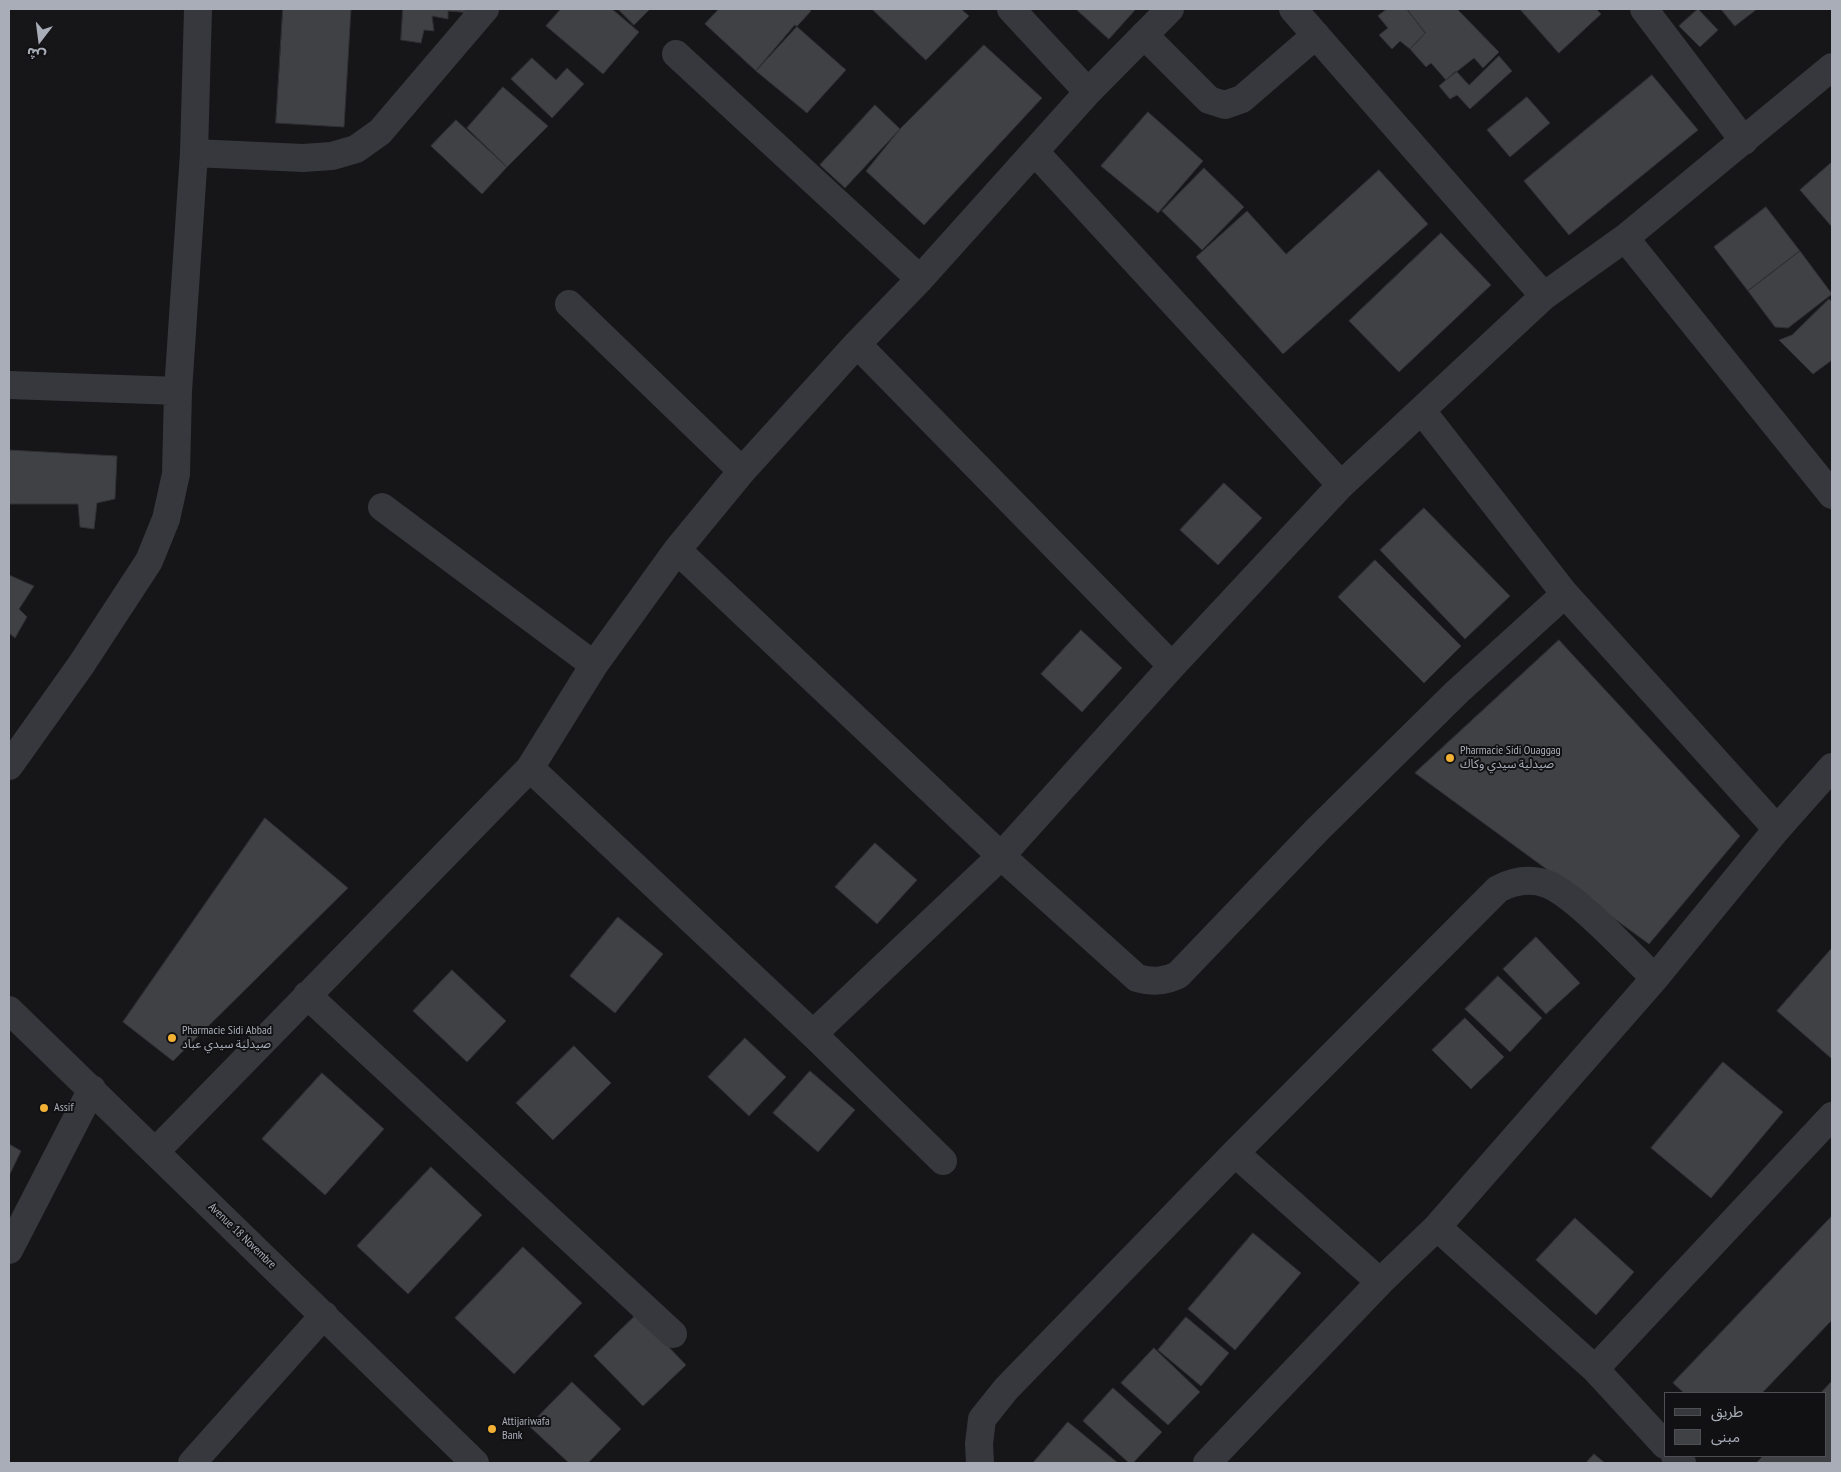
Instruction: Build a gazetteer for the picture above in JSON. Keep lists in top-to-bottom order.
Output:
{
  "streets": {
    "street": ["Avenue 18 Novembre"]
  },
  "places": [
    "Pharmacie Sidi Ouaggag صيدلية سيدي وكاك",
    "Pharmacie Sidi Abbad صيدلية سيدي عباد",
    "Assif",
    "Attijariwafa Bank"
  ],
  "legend": ["طريق", "مبنى"],
  "north": "bottom"
}
